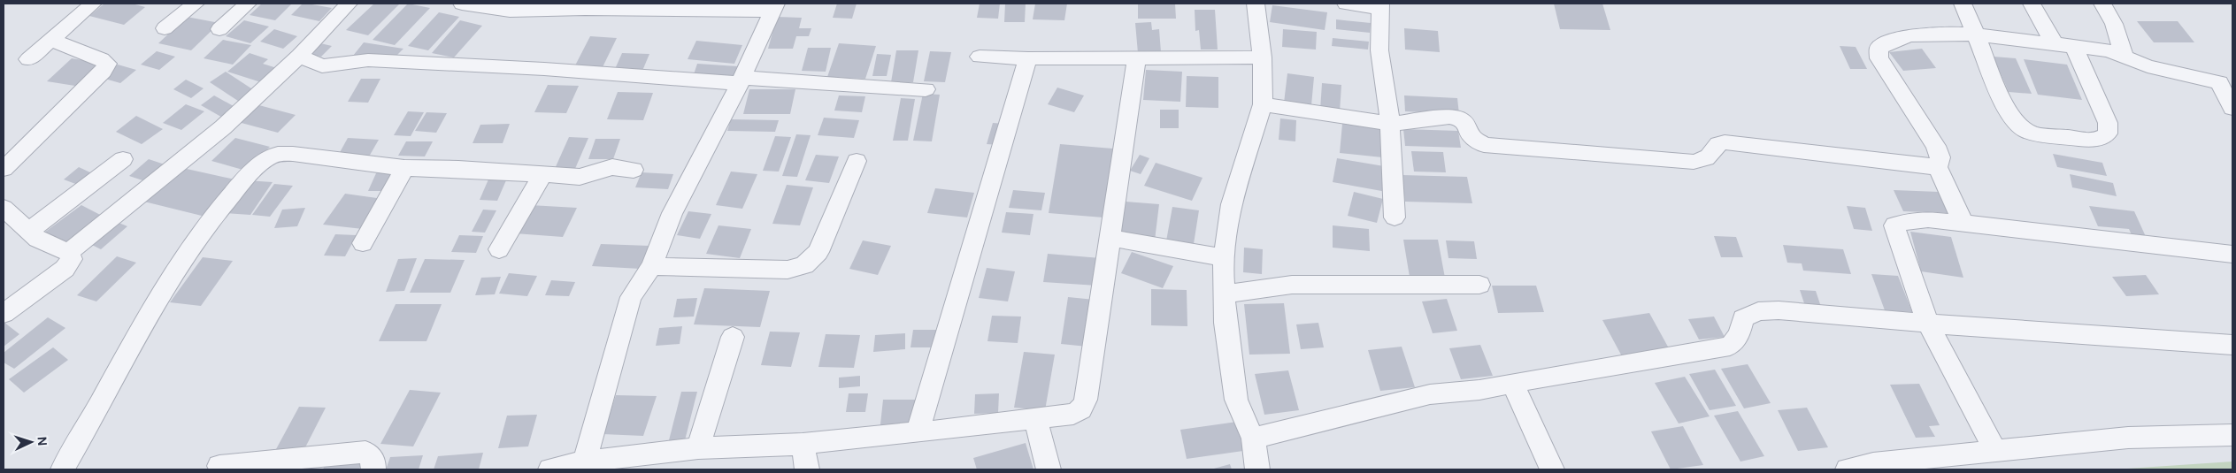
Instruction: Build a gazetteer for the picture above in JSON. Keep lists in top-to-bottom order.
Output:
{
  "north": "right"
}
